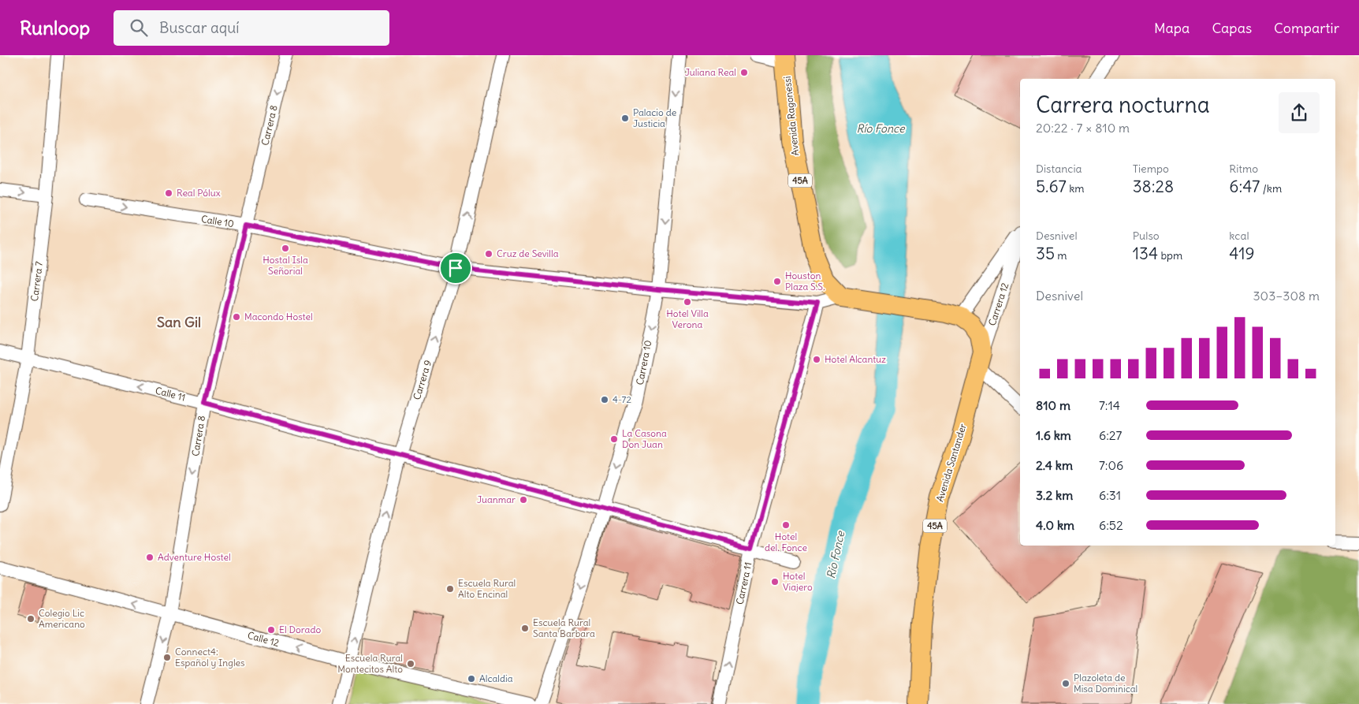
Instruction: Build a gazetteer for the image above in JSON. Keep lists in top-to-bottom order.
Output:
{
  "streets": {
    "highway": ["Avenida Ragonessi", "45A", "Avenida Santander"],
    "street": [
      "Carrera 8",
      "Calle 10",
      "Carrera 7",
      "Carrera 12",
      "Carrera 10",
      "Carrera 9",
      "Calle 11",
      "Carrera 11",
      "Calle 12"
    ]
  },
  "crossings": [
    ["Avenida Ragonessi", "Calle 10"],
    ["Carrera 8", "Calle 10"],
    ["Carrera 8", "Calle 11"],
    ["Carrera 8", "Calle 12"],
    ["Calle 10", "Carrera 10"],
    ["Calle 10", "Carrera 9"],
    ["Calle 10", "Carrera 11"],
    ["Carrera 7", "Calle 11"],
    ["Carrera 12", "Avenida Santander"],
    ["Carrera 10", "Calle 11"],
    ["Carrera 9", "Calle 11"],
    ["Carrera 9", "Calle 12"],
    ["Calle 11", "Carrera 11"]
  ],
  "one_way": [
    "Carrera 8",
    "Carrera 10",
    "Carrera 9",
    "Carrera 11",
    "Calle 12"
  ],
  "districts": ["San Gil"],
  "water": ["Río Fonce"],
  "places": [
    "Juliana Real",
    "Palacio de Justicia",
    "Real Pólux",
    "Hostal Isla Señorial",
    "Cruz de Sevilla",
    "Houston Plaza S.S.",
    "Hotel Villa Verona",
    "Macondo Hostel",
    "Hotel Alcantuz",
    "4-72",
    "La Casona Don Juan",
    "Juanmar",
    "Hotel del. Fonce",
    "Adventure Hostel",
    "Hotel Viajero",
    "Escuela Rural Alto Encinal",
    "Colegio Lic Americano",
    "Escuela Rural Santa Barbara",
    "El Dorado",
    "Connect4: Español y Ingles",
    "Escuela Rural Montecitos Alto",
    "Alcaldia",
    "Plazoleta de Misa Dominical"
  ],
  "page": {
    "header": "Runloop",
    "search": "Buscar aquí",
    "nav": ["Mapa", "Capas", "Compartir"],
    "heading": ["Carrera nocturna", "20:22 · 7 × 810 m"],
    "stats": [
      ["Distancia", "5.67 km"],
      ["Tiempo", "38:28"],
      ["Ritmo", "6:47 /km"],
      ["Desnivel", "35 m"],
      ["Pulso", "134 bpm"],
      ["kcal", "419"]
    ],
    "chart": ["Desnivel", "303–308 m"],
    "list": [
      {
        "name": "810 m",
        "note": "7:14"
      },
      {
        "name": "1.6 km",
        "note": "6:27"
      },
      {
        "name": "2.4 km",
        "note": "7:06"
      },
      {
        "name": "3.2 km",
        "note": "6:31"
      },
      {
        "name": "4.0 km",
        "note": "6:52"
      }
    ]
  }
}
